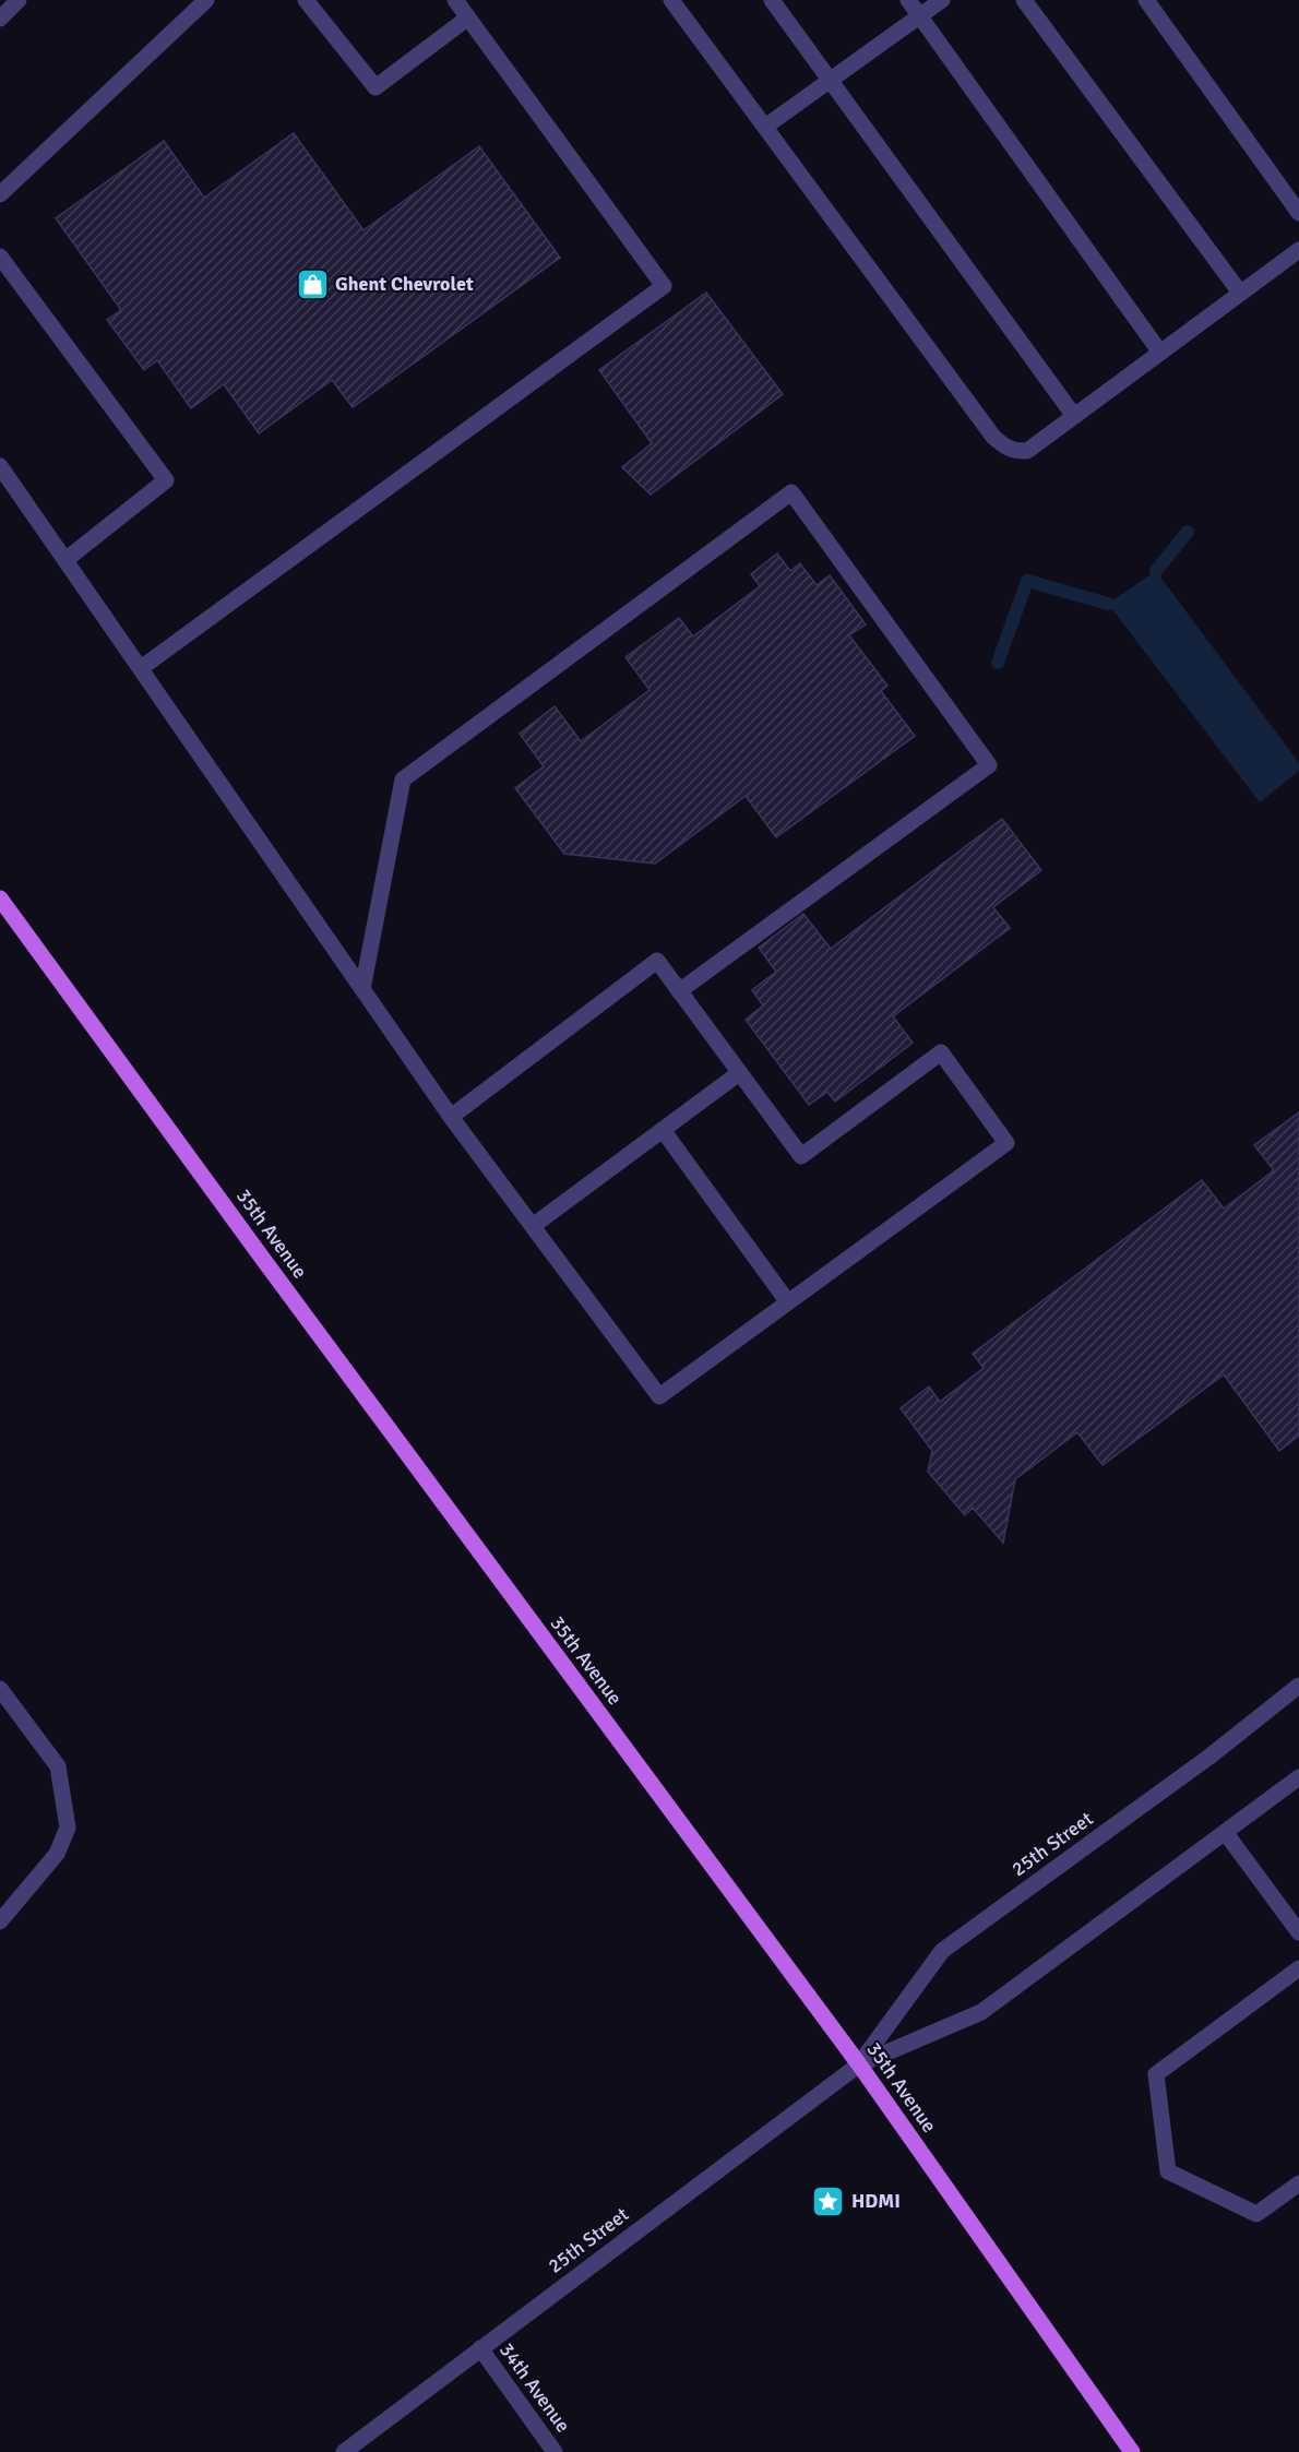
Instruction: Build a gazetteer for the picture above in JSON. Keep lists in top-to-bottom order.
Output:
{
  "streets": {
    "main road": ["35th Avenue"],
    "street": ["25th Street", "34th Avenue"]
  },
  "crossings": [
    ["35th Avenue", "25th Street"],
    ["25th Street", "34th Avenue"]
  ],
  "places": {
    "shop": ["Ghent Chevrolet"],
    "place": ["HDMI"]
  }
}
